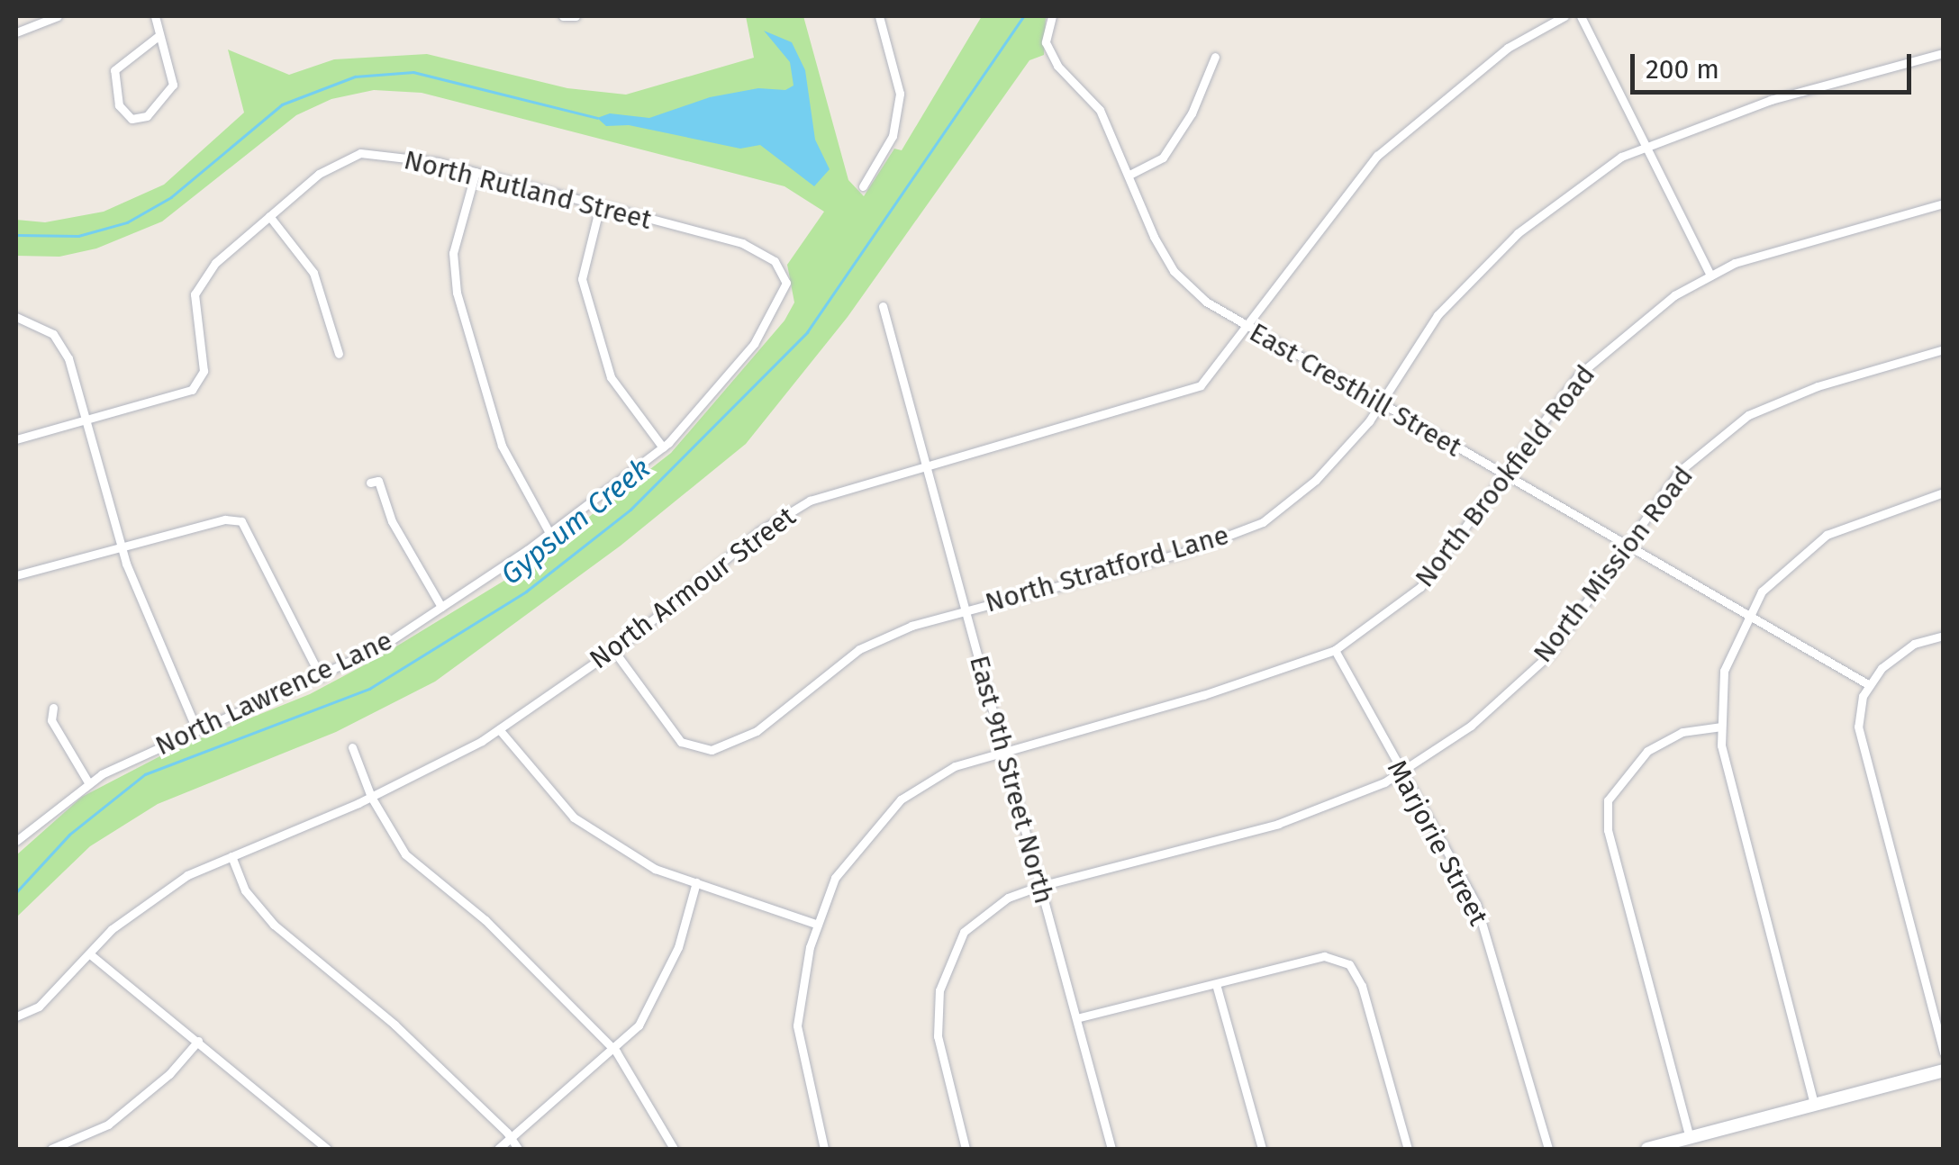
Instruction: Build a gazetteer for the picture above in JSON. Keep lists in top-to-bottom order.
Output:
{
  "streets": {
    "street": [
      "North Rutland Street",
      "East Cresthill Street",
      "North Brookfield Road",
      "North Mission Road",
      "North Stratford Lane",
      "North Armour Street",
      "North Lawrence Lane",
      "East 9th Street North",
      "Marjorie Street"
    ]
  },
  "crossings": [
    ["North Rutland Street", "North Lawrence Lane"],
    ["East Cresthill Street", "North Brookfield Road"],
    ["East Cresthill Street", "North Mission Road"],
    ["East Cresthill Street", "North Stratford Lane"],
    ["East Cresthill Street", "North Armour Street"],
    ["North Brookfield Road", "East 9th Street North"],
    ["North Brookfield Road", "Marjorie Street"],
    ["North Mission Road", "East 9th Street North"],
    ["North Mission Road", "Marjorie Street"],
    ["North Stratford Lane", "North Armour Street"],
    ["North Stratford Lane", "East 9th Street North"],
    ["North Armour Street", "East 9th Street North"]
  ],
  "water": ["Gypsum Creek"],
  "scale_bar": "200 m"
}
